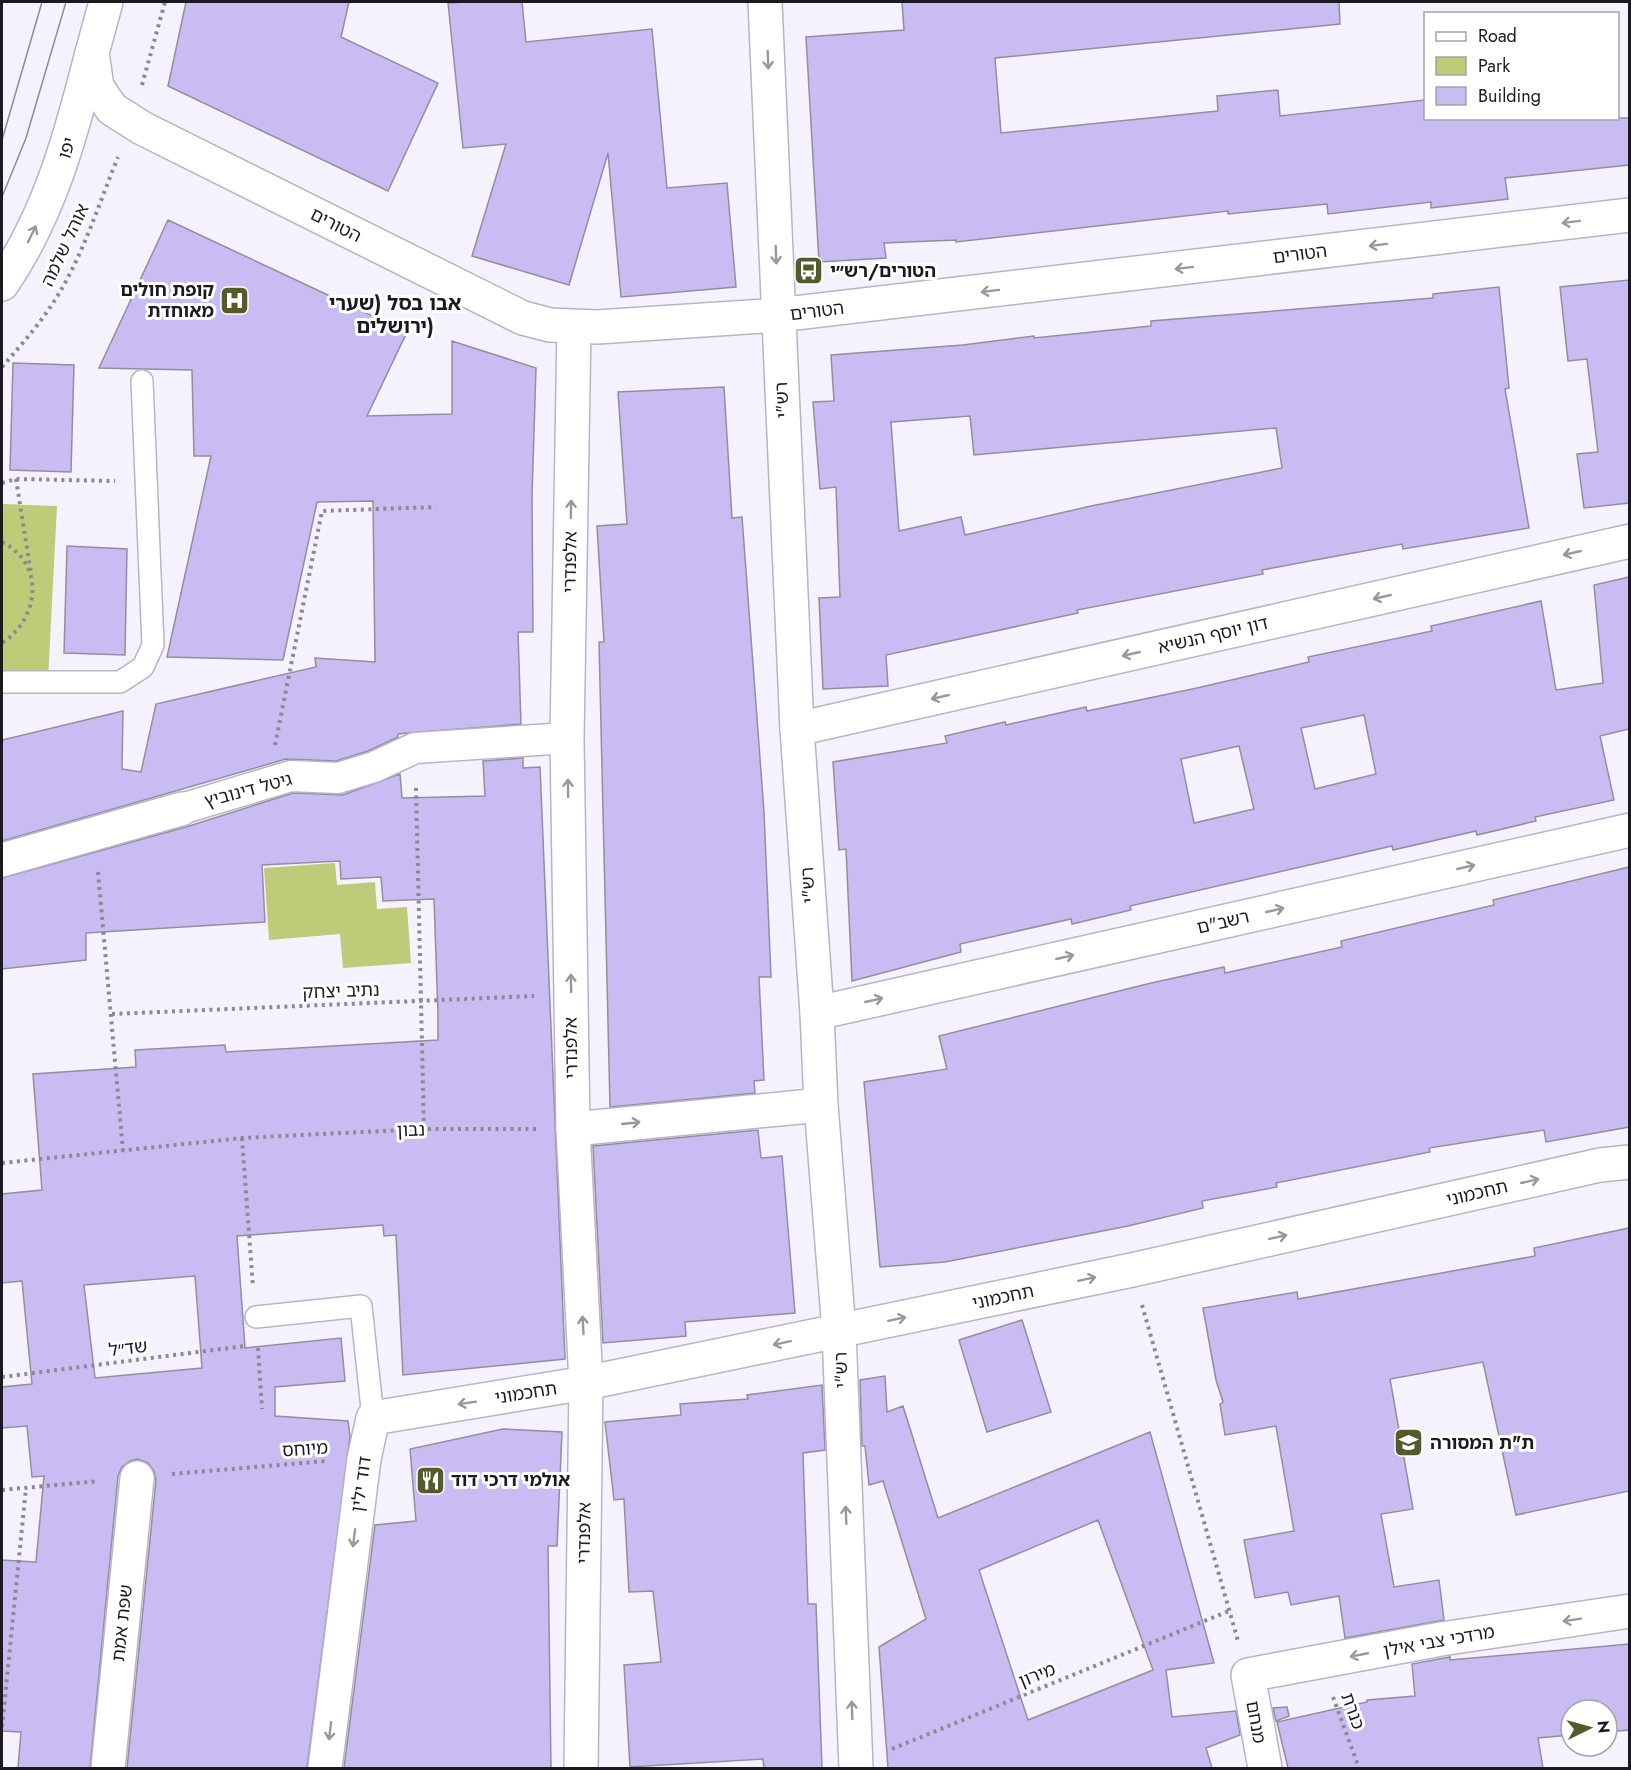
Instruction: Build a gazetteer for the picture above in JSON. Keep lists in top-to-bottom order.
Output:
{
  "streets": {
    "street": [
      "יפו",
      "הטורים",
      "רש\"י",
      "אלפנדרי",
      "דון יוסף הנשיא",
      "גיטל דינוביץ",
      "רשב\"ם",
      "תחכמוני",
      "דוד ילין",
      "שפת אמת",
      "מרדכי צבי אילן",
      "מנחם"
    ],
    "path": [
      "אוהל שלמה",
      "נתיב יצחק",
      "נבון",
      "שד״ל",
      "מיוחס",
      "מירון",
      "כנרת"
    ]
  },
  "crossings": [
    ["יפו", "הטורים"],
    ["הטורים", "אוהל שלמה"],
    ["הטורים", "רש\"י"],
    ["הטורים", "אלפנדרי"],
    ["רש\"י", "דון יוסף הנשיא"],
    ["רש\"י", "רשב\"ם"],
    ["רש\"י", "תחכמוני"],
    ["רש\"י", "מירון"],
    ["אלפנדרי", "גיטל דינוביץ"],
    ["אלפנדרי", "נתיב יצחק"],
    ["אלפנדרי", "נבון"],
    ["אלפנדרי", "תחכמוני"],
    ["תחכמוני", "דוד ילין"],
    ["מיוחס", "דוד ילין"],
    ["מרדכי צבי אילן", "כנרת"],
    ["מרדכי צבי אילן", "מנחם"]
  ],
  "one_way": [
    "יפו",
    "הטורים",
    "אלפנדרי",
    "דון יוסף הנשיא",
    "רשב\"ם",
    "דוד ילין",
    "מרדכי צבי אילן"
  ],
  "districts": ["אבו בסל (שערי ירושלים)"],
  "places": {
    "bus stop": ["הטורים/רש״י"],
    "hospital": ["קופת חולים מאוחדת"],
    "school or university": ["ת\"ת המסורה"],
    "restaurant": ["אולמי דרכי דוד"]
  },
  "legend": ["Road", "Park", "Building"],
  "north": "right"
}
